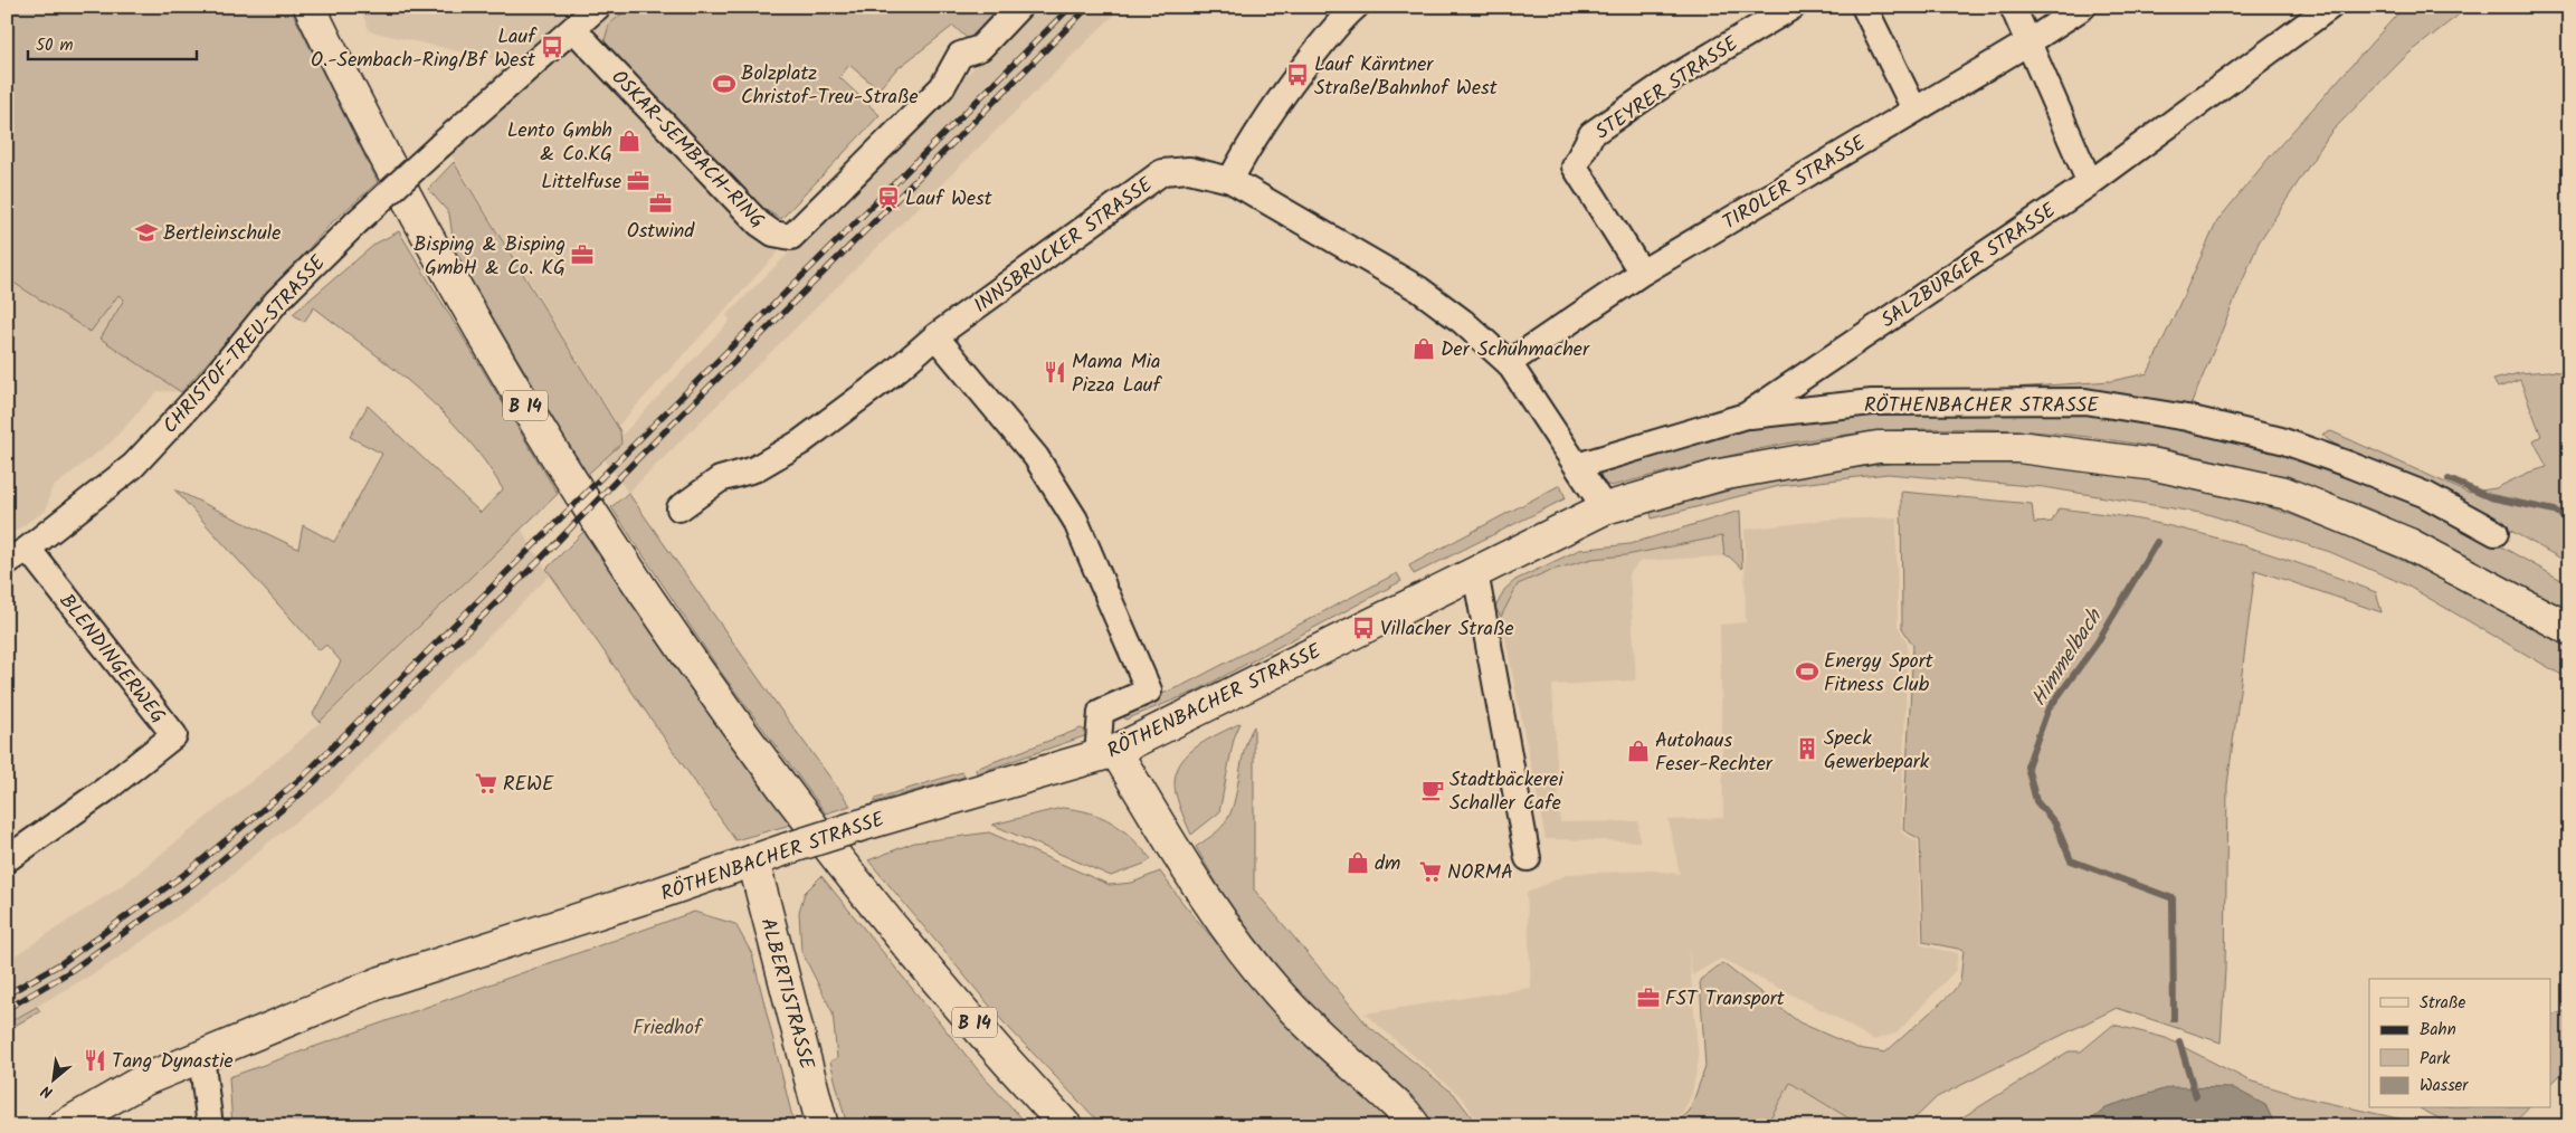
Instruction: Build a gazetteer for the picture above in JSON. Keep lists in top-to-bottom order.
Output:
{
  "streets": {
    "main road": ["RÖTHENBACHER STRASSE", "B 14", "ALBERTISTRASSE"],
    "street": [
      "STEYRER STRASSE",
      "OSKAR-SEMBACH-RING",
      "TIROLER STRASSE",
      "INNSBRUCKER STRASSE",
      "SALZBURGER STRASSE",
      "CHRISTOF-TREU-STRASSE",
      "BLENDINGERWEG"
    ]
  },
  "crossings": [
    ["STEYRER STRASSE", "TIROLER STRASSE"],
    ["OSKAR-SEMBACH-RING", "CHRISTOF-TREU-STRASSE"],
    ["TIROLER STRASSE", "INNSBRUCKER STRASSE"],
    ["INNSBRUCKER STRASSE", "SALZBURGER STRASSE"],
    ["INNSBRUCKER STRASSE", "RÖTHENBACHER STRASSE"],
    ["SALZBURGER STRASSE", "RÖTHENBACHER STRASSE"],
    ["CHRISTOF-TREU-STRASSE", "BLENDINGERWEG"],
    ["RÖTHENBACHER STRASSE", "ALBERTISTRASSE"]
  ],
  "water": ["Himmelbach"],
  "parks": ["Friedhof"],
  "places": {
    "bus stop": ["Lauf O.-Sembach-Ring/Bf West", "Lauf Kärntner Straße/Bahnhof West", "Villacher Straße"],
    "sports": ["Bolzplatz Christof-Treu-Straße", "Energy Sport Fitness Club"],
    "shop": [
      "Lento Gmbh & Co.KG",
      "Der Schuhmacher",
      "Autohaus Feser-Rechter",
      "dm"
    ],
    "office": [
      "Littelfuse",
      "Ostwind",
      "Bisping & Bisping GmbH & Co. KG",
      "FST Transport"
    ],
    "station": ["Lauf West"],
    "school or university": ["Bertleinschule"],
    "restaurant": ["Mama Mia Pizza Lauf", "Tang Dynastie"],
    "building": ["Speck Gewerbepark"],
    "supermarket": ["REWE", "NORMA"],
    "cafe": ["Stadtbäckerei Schaller Cafe"]
  },
  "legend": [
    "Straße",
    "Bahn",
    "Park",
    "Wasser"
  ],
  "scale_bar": "50 m",
  "north": "bottom left"
}
